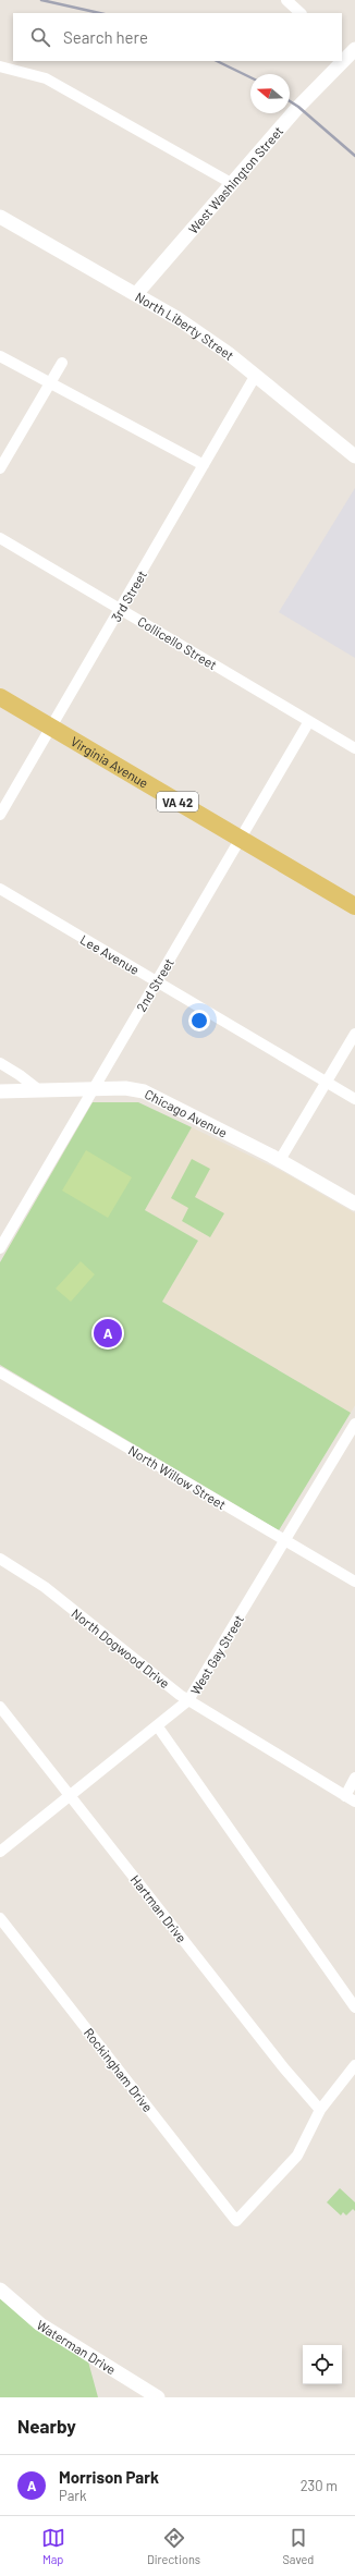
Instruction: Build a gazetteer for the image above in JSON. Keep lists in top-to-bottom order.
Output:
{
  "streets": {
    "main road": ["Virginia Avenue", "VA 42"],
    "street": [
      "West Washington Street",
      "North Liberty Street",
      "3rd Street",
      "Collicello Street",
      "Lee Avenue",
      "2nd Street",
      "Chicago Avenue",
      "North Willow Street",
      "North Dogwood Drive",
      "West Gay Street",
      "Hartman Drive",
      "Rockingham Drive",
      "Waterman Drive"
    ]
  },
  "crossings": [
    ["West Washington Street", "North Liberty Street"],
    ["North Liberty Street", "3rd Street"],
    ["3rd Street", "Collicello Street"],
    ["3rd Street", "Virginia Avenue"],
    ["Collicello Street", "2nd Street"],
    ["Virginia Avenue", "2nd Street"],
    ["Lee Avenue", "2nd Street"],
    ["2nd Street", "Chicago Avenue"],
    ["North Willow Street", "West Gay Street"],
    ["North Dogwood Drive", "West Gay Street"],
    ["West Gay Street", "Hartman Drive"],
    ["Hartman Drive", "Rockingham Drive"]
  ],
  "north": "left",
  "page": {
    "search": "Search here",
    "pins": "A",
    "heading": "Nearby",
    "list": [
      {
        "mark": "A",
        "name": "Morrison Park",
        "note": "Park",
        "value": "230 m"
      }
    ],
    "nav": ["Map", "Directions", "Saved"]
  }
}
